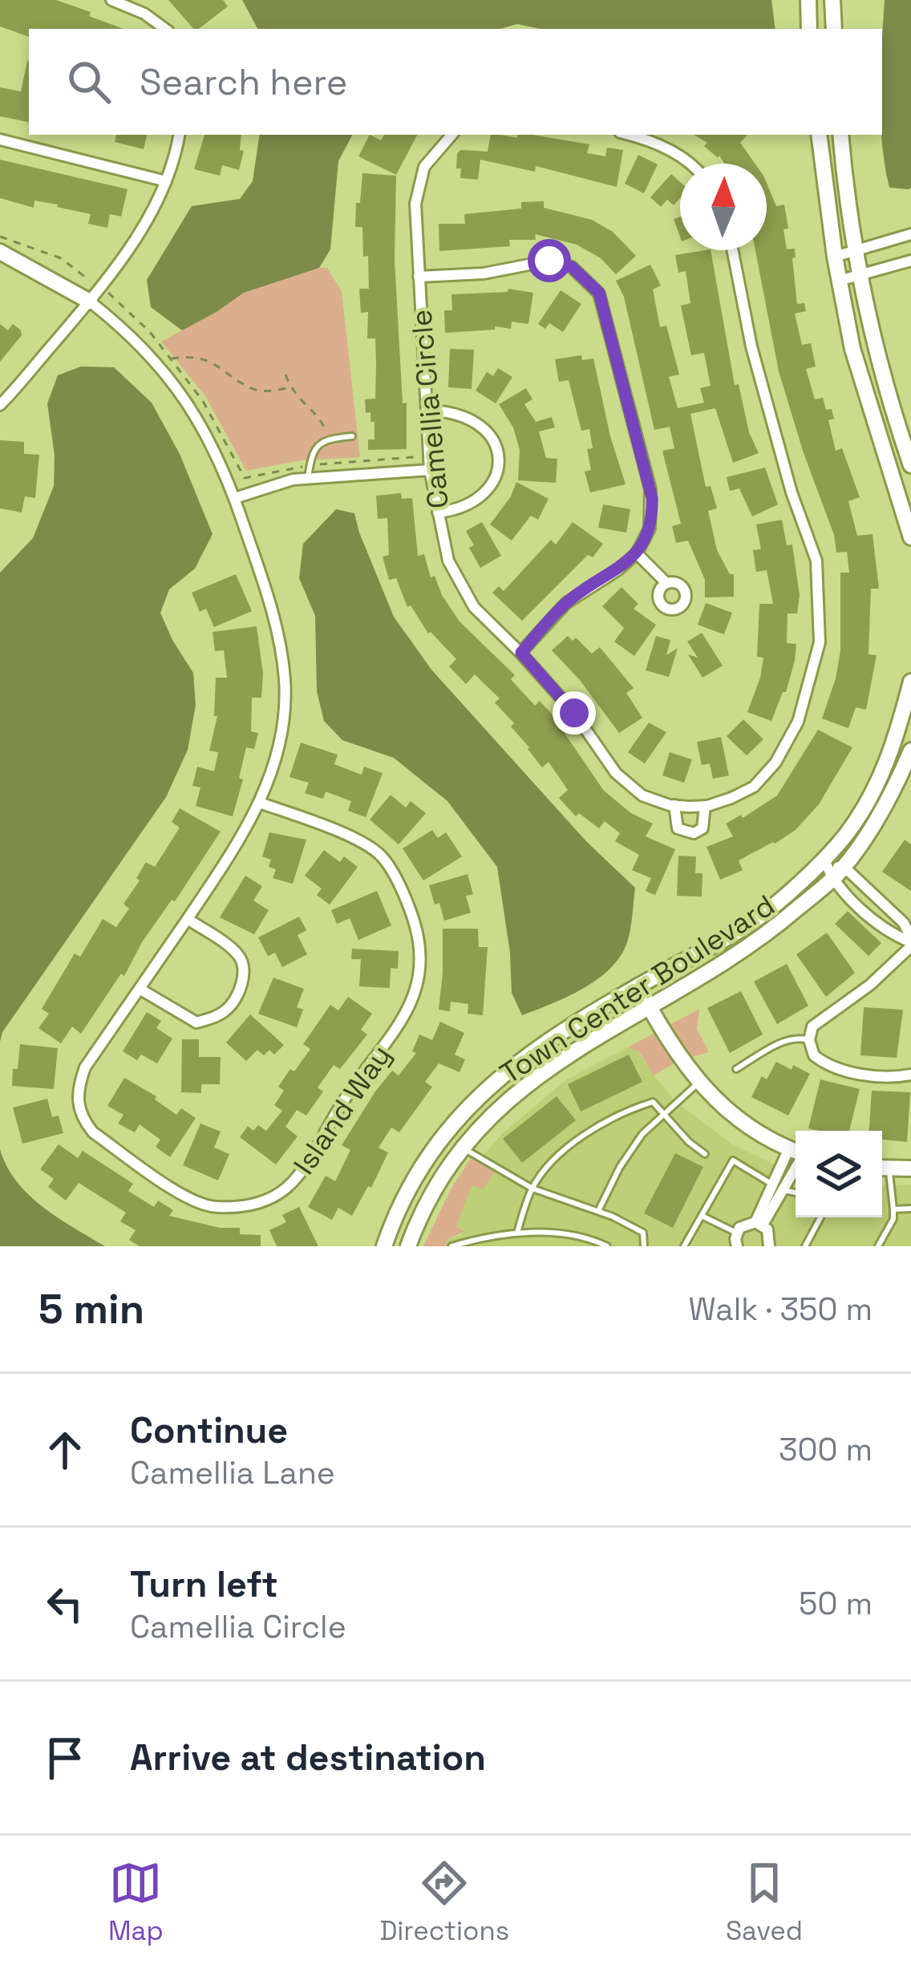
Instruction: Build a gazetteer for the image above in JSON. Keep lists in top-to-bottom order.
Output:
{
  "streets": {
    "street": ["Camellia Circle", "Town Center Boulevard", "Island Way"]
  },
  "north": "top",
  "page": {
    "search": "Search here",
    "heading": ["5 min", "Walk · 350 m"],
    "list": [
      ["Continue", "Camellia Lane", "300 m"],
      ["Turn left", "Camellia Circle", "50 m"],
      "Arrive at destination"
    ],
    "nav": ["Map", "Directions", "Saved"]
  }
}
